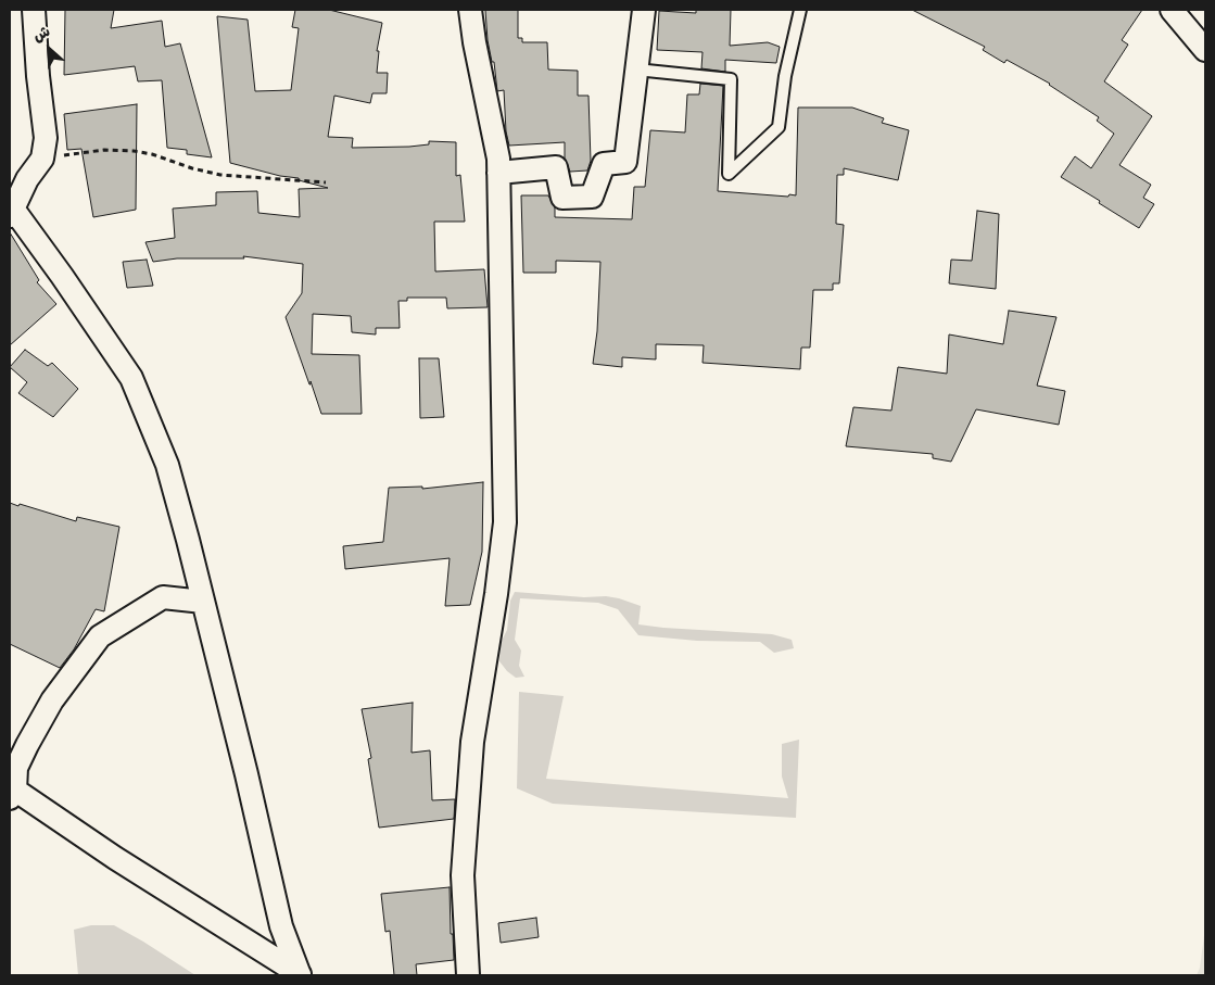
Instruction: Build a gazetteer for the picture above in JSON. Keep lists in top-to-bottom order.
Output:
{
  "north": "top left"
}
